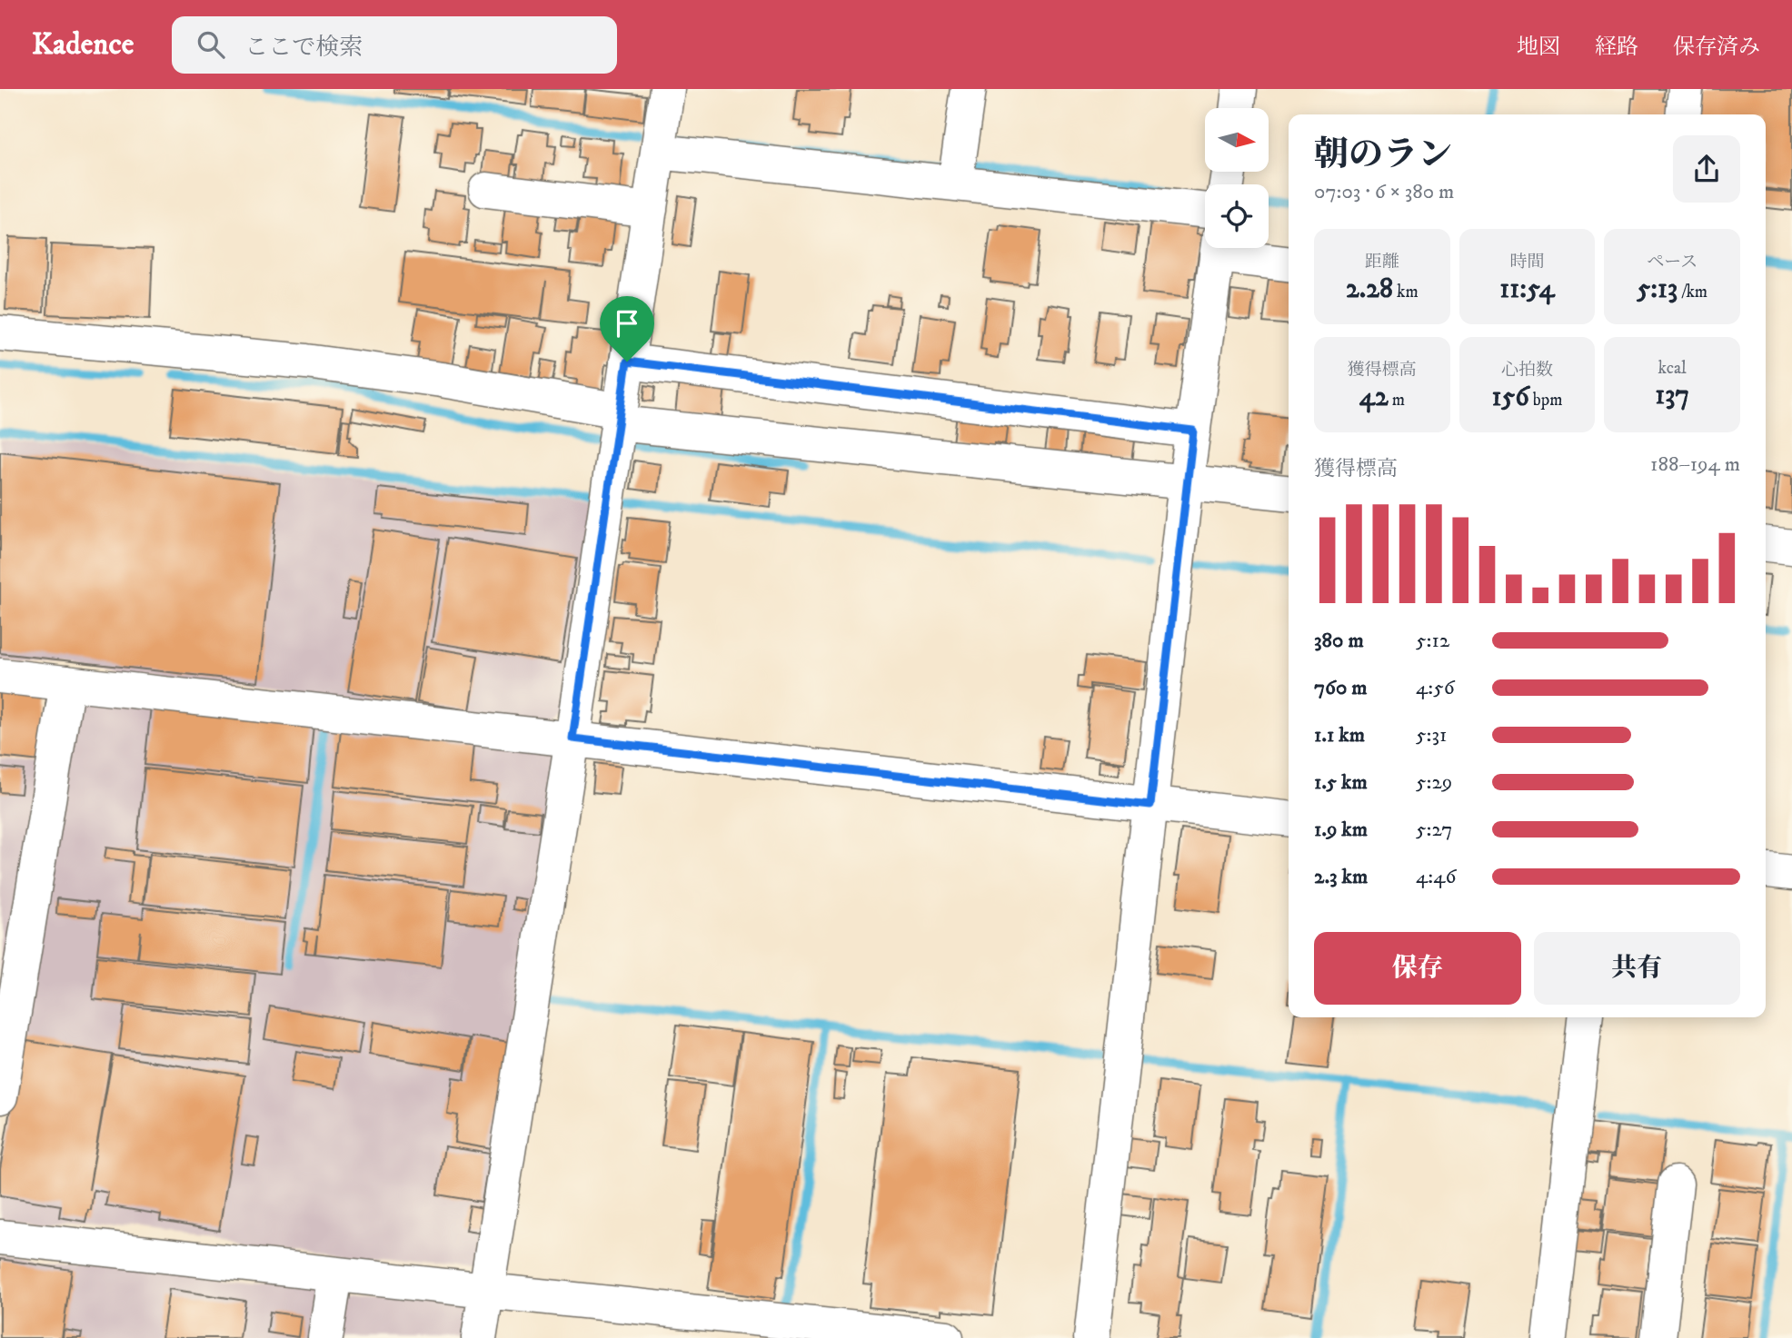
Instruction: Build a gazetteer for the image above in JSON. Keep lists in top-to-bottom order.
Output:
{
  "north": "right",
  "page": {
    "header": "Kadence",
    "search": "ここで検索",
    "nav": ["地図", "経路", "保存済み"],
    "heading": ["朝のラン", "07:03 · 6 × 380 m"],
    "stats": [
      ["距離", "2.28 km"],
      ["時間", "11:54"],
      ["ペース", "5:13 /km"],
      ["獲得標高", "42 m"],
      ["心拍数", "156 bpm"],
      ["kcal", "137"]
    ],
    "chart": ["獲得標高", "188–194 m"],
    "list": [
      {
        "name": "380 m",
        "note": "5:12"
      },
      {
        "name": "760 m",
        "note": "4:56"
      },
      {
        "name": "1.1 km",
        "note": "5:31"
      },
      {
        "name": "1.5 km",
        "note": "5:29"
      },
      {
        "name": "1.9 km",
        "note": "5:27"
      },
      {
        "name": "2.3 km",
        "note": "4:46"
      }
    ],
    "buttons": ["保存", "共有"]
  }
}
